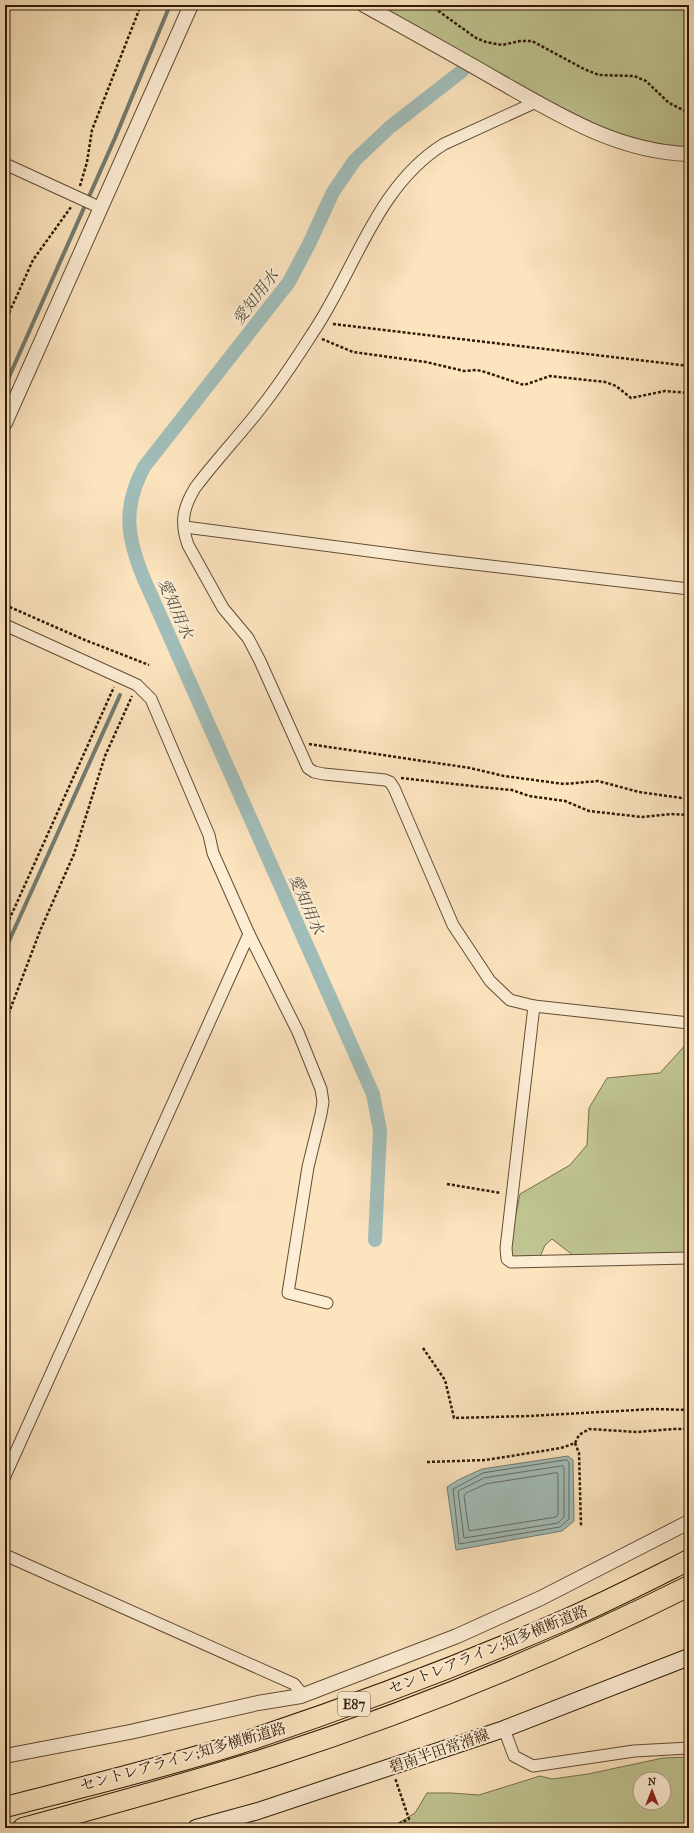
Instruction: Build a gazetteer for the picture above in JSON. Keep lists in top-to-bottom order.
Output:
{
  "streets": {
    "highway": ["セントレアライン;知多横断道路", "E87"],
    "main road": ["碧南半田常滑線"]
  },
  "water": ["愛知用水"],
  "north": "top"
}
